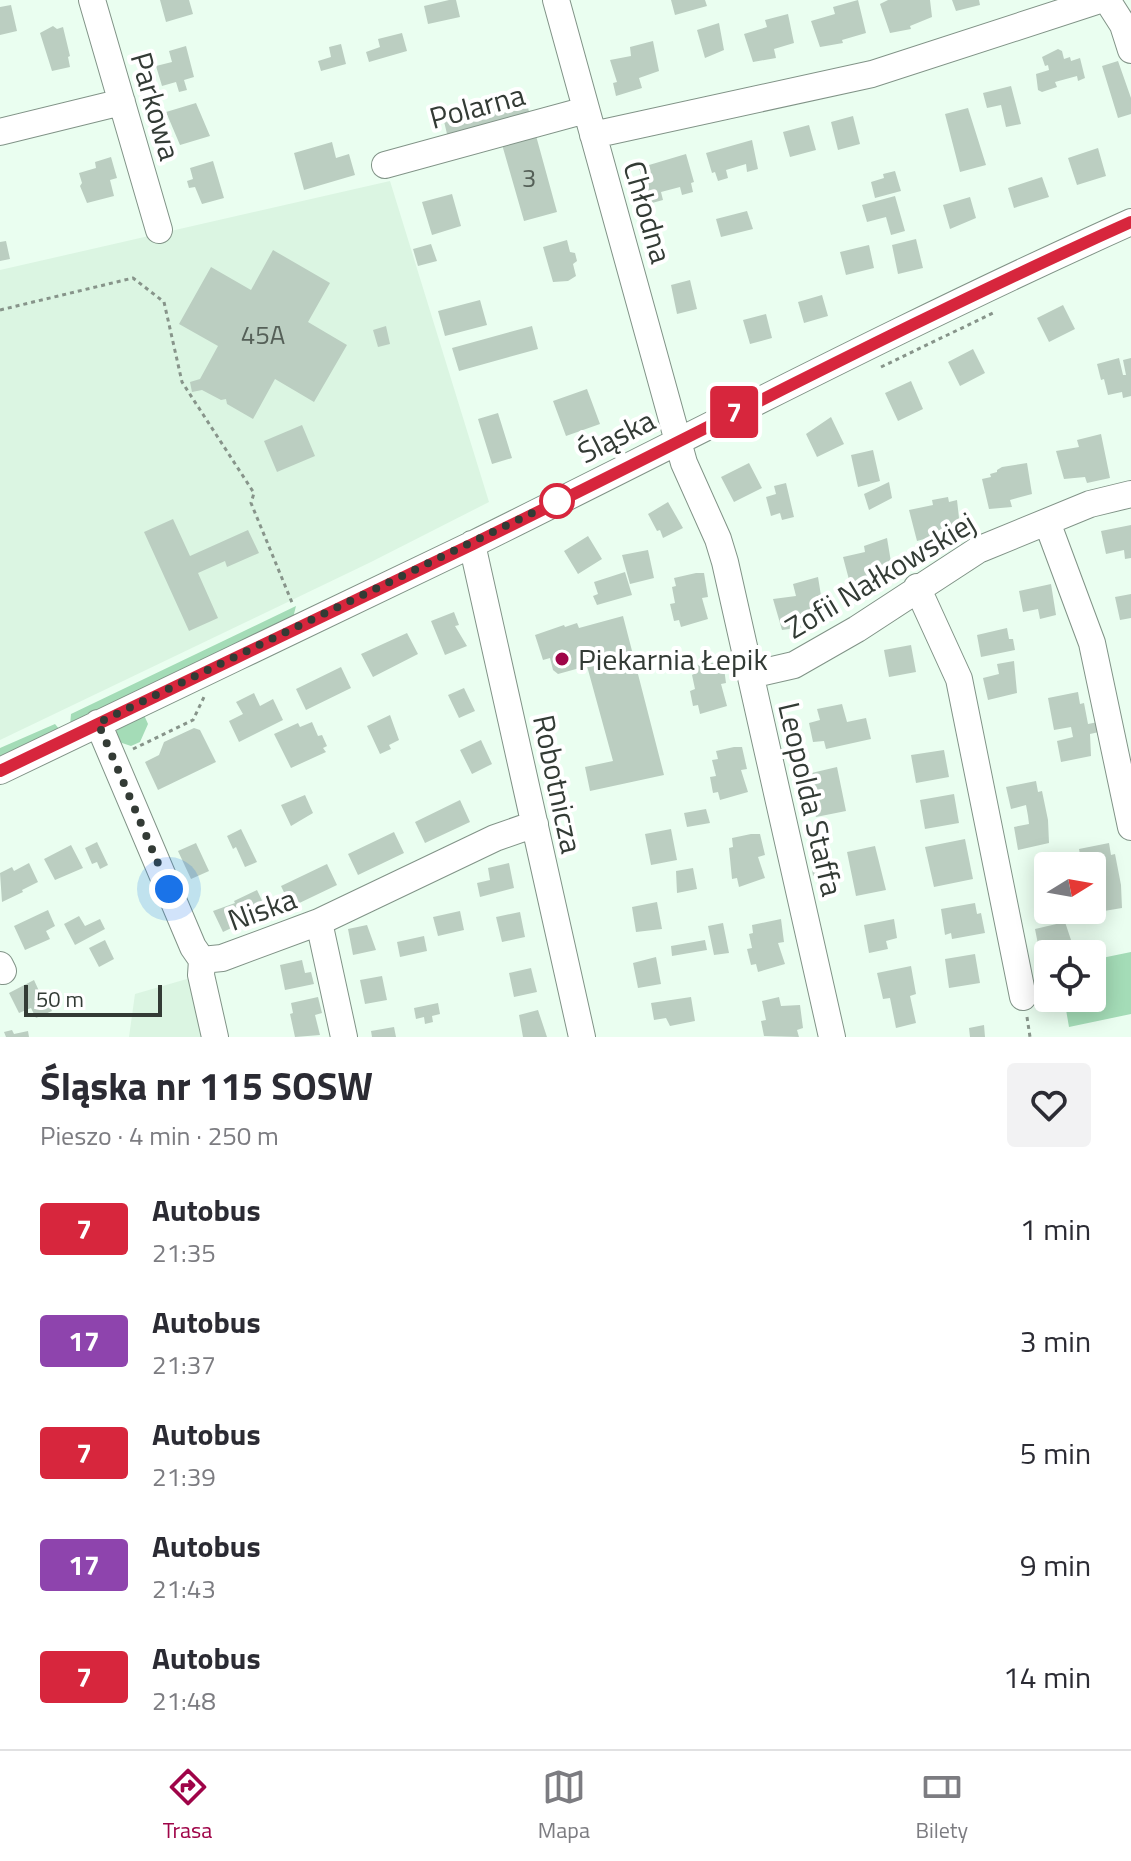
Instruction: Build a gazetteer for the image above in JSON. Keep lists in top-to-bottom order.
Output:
{
  "streets": {
    "street": [
      "Parkowa",
      "Polarna",
      "Chłodna",
      "Śląska",
      "Zofii Nałkowskiej",
      "Robotnicza",
      "Leopolda Staffa",
      "Niska"
    ]
  },
  "crossings": [
    ["Polarna", "Chłodna"],
    ["Chłodna", "Śląska"],
    ["Chłodna", "Leopolda Staffa"],
    ["Śląska", "Robotnicza"],
    ["Śląska", "Leopolda Staffa"],
    ["Śląska", "Niska"],
    ["Zofii Nałkowskiej", "Leopolda Staffa"],
    ["Robotnicza", "Niska"]
  ],
  "places": ["Piekarnia Łepik"],
  "lines": ["bus line 7"],
  "house_numbers": ["3", "45A"],
  "scale_bar": "50 m",
  "north": "right",
  "page": {
    "on_map": "7",
    "scale": "50 m",
    "heading": ["Śląska nr 115 SOSW", "Pieszo · 4 min · 250 m"],
    "list": [
      {
        "mark": "7",
        "name": "Autobus",
        "note": "21:35",
        "value": "1 min"
      },
      {
        "mark": "17",
        "name": "Autobus",
        "note": "21:37",
        "value": "3 min"
      },
      {
        "mark": "7",
        "name": "Autobus",
        "note": "21:39",
        "value": "5 min"
      },
      {
        "mark": "17",
        "name": "Autobus",
        "note": "21:43",
        "value": "9 min"
      },
      {
        "mark": "7",
        "name": "Autobus",
        "note": "21:48",
        "value": "14 min"
      }
    ],
    "tabs": ["Trasa", "Mapa", "Bilety"]
  }
}
